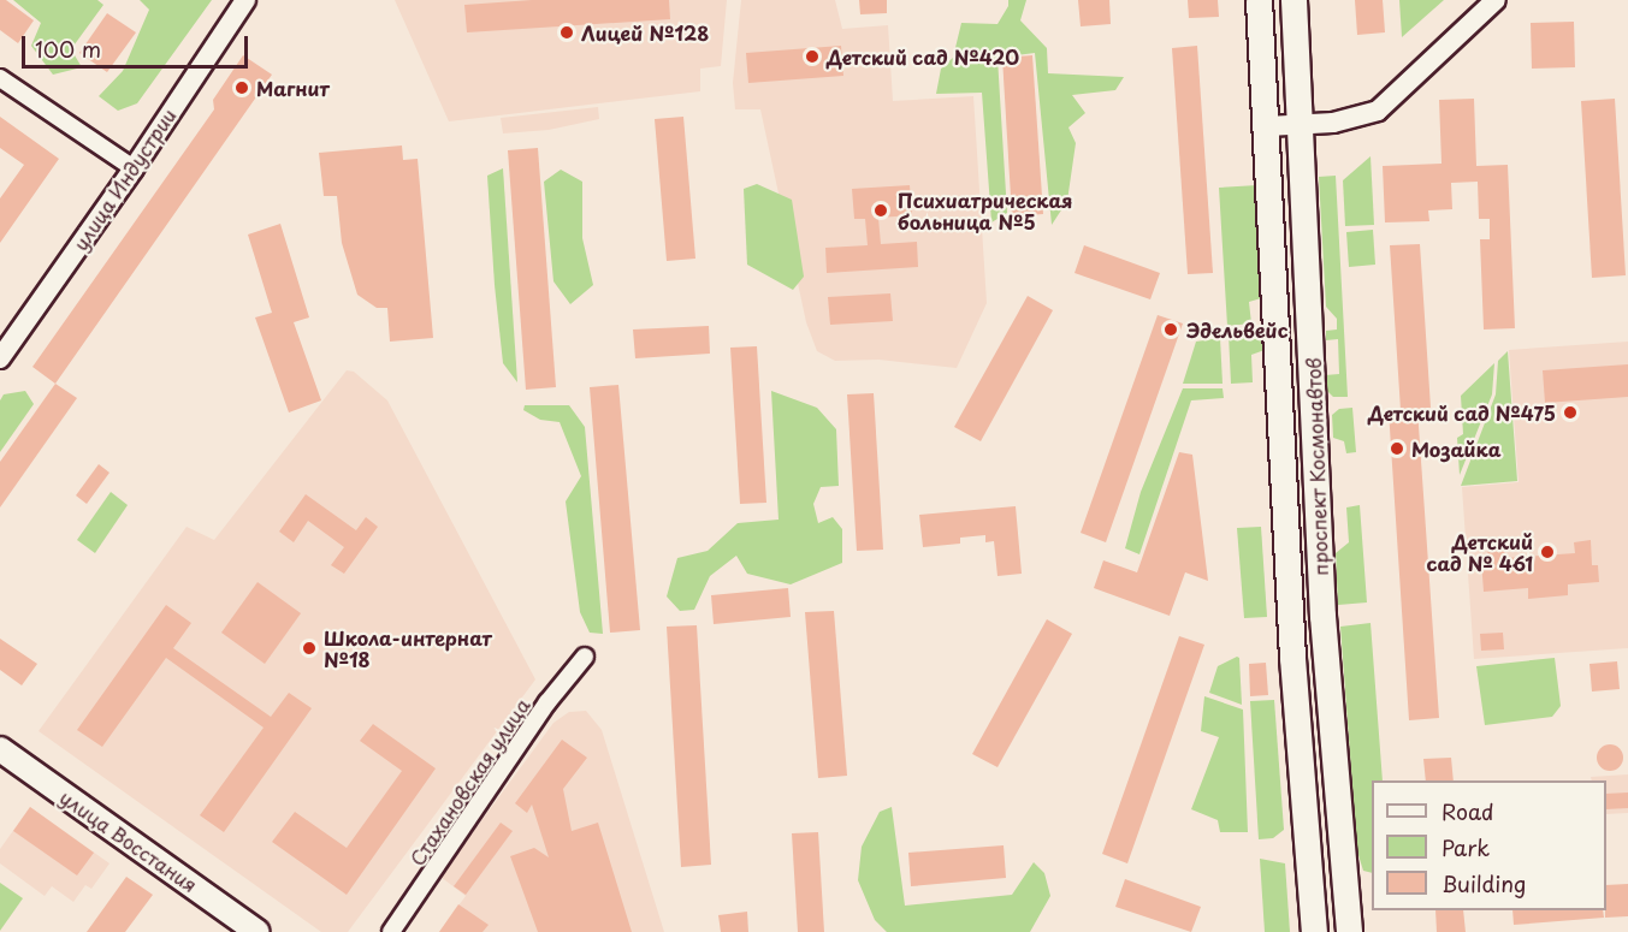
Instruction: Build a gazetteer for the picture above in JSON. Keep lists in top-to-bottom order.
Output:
{
  "streets": {
    "main road": ["проспект Космонавтов", "улица Восстания"],
    "street": ["улица Индустрии", "Стахановская улица"]
  },
  "places": [
    "Лицей №128",
    "Детский сад №420",
    "Магнит",
    "Психиатрическая больница №5",
    "Эдельвейс",
    "Детский сад №475",
    "Мозайка",
    "Детский сад № 461",
    "Школа-интернат №18"
  ],
  "legend": ["Road", "Park", "Building"],
  "scale_bar": "100 m"
}
